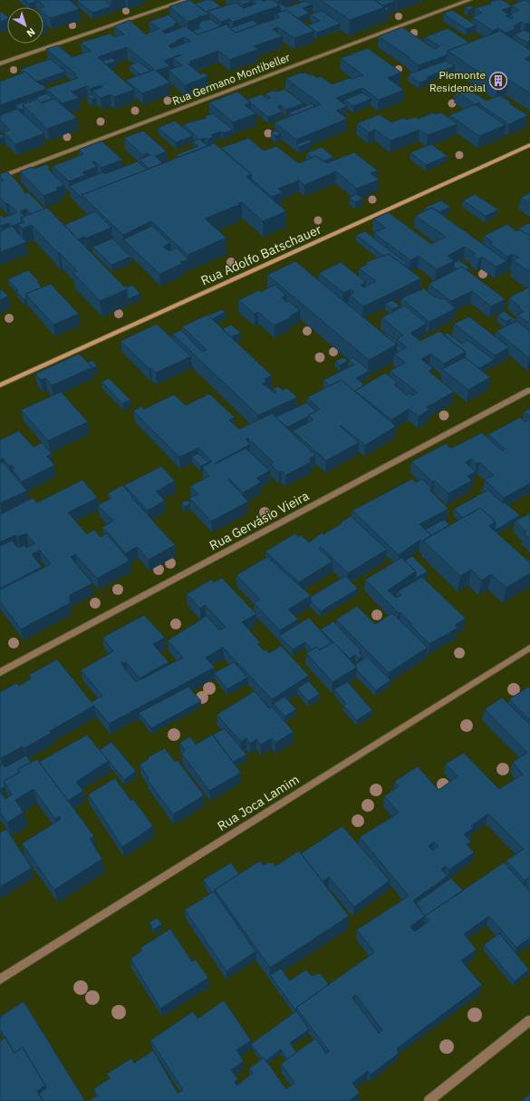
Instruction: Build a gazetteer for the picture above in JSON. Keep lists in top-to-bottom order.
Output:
{
  "streets": {
    "street": [
      "Rua Germano Montibeller",
      "Rua Adolfo Batschauer",
      "Rua Gervásio Vieira",
      "Rua Joca Lamim"
    ]
  },
  "places": {
    "building": ["Piemonte Residencial"]
  },
  "north": "bottom right"
}
